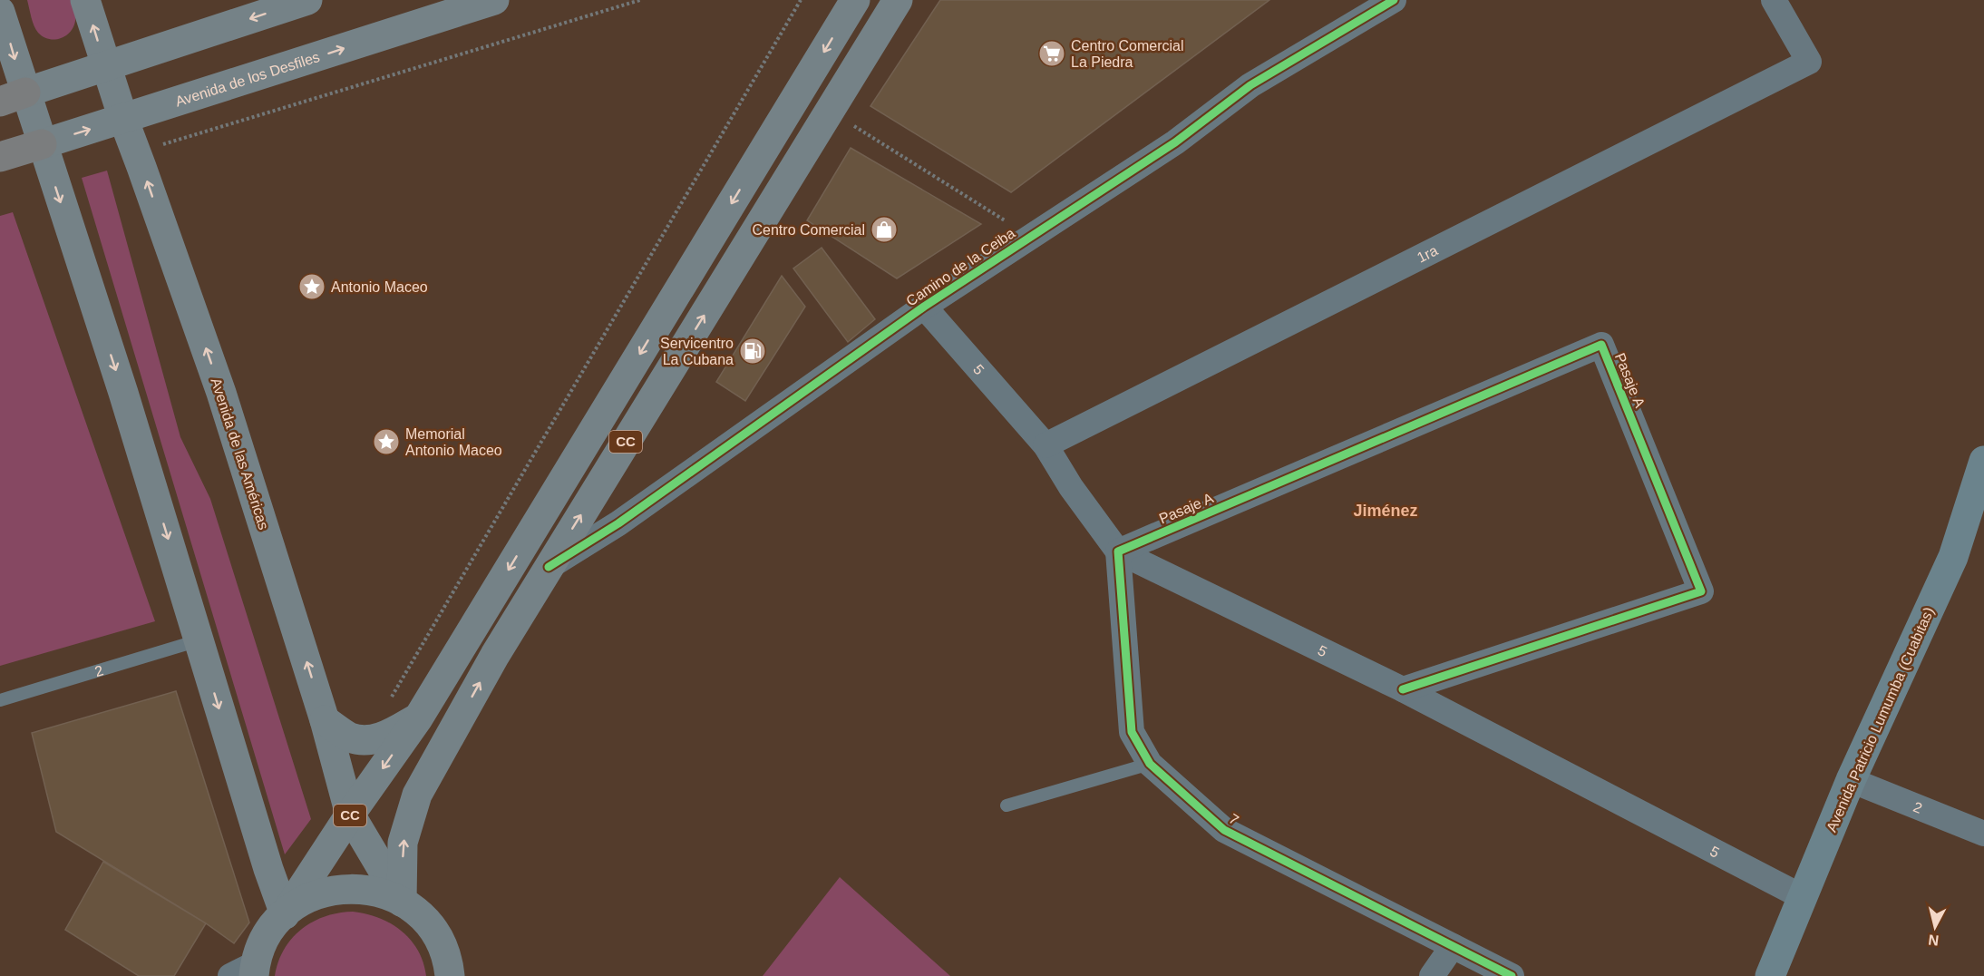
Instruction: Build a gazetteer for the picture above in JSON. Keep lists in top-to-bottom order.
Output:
{
  "streets": {
    "highway": ["Avenida de los Desfiles"],
    "main road": ["CC", "Avenida de las Américas", "Avenida Patricio Lumumba (Cuabitas)"],
    "street": [
      "1ra",
      "Camino de la Ceiba",
      "5",
      "Pasaje A",
      "2",
      "7"
    ]
  },
  "crossings": [
    ["Avenida de los Desfiles", "Avenida de las Américas"],
    ["1ra", "5"],
    ["Camino de la Ceiba", "5"],
    ["Camino de la Ceiba", "CC"],
    ["5", "Pasaje A"],
    ["5", "Avenida Patricio Lumumba (Cuabitas)"],
    ["5", "7"],
    ["Pasaje A", "7"],
    ["CC", "Avenida de las Américas"],
    ["2", "Avenida Patricio Lumumba (Cuabitas)"]
  ],
  "districts": ["Jiménez"],
  "places": {
    "supermarket": ["Centro Comercial La Piedra"],
    "shop": ["Centro Comercial"],
    "place": ["Antonio Maceo", "Memorial Antonio Maceo"],
    "fuel station": ["Servicentro La Cubana"]
  },
  "north": "bottom"
}
